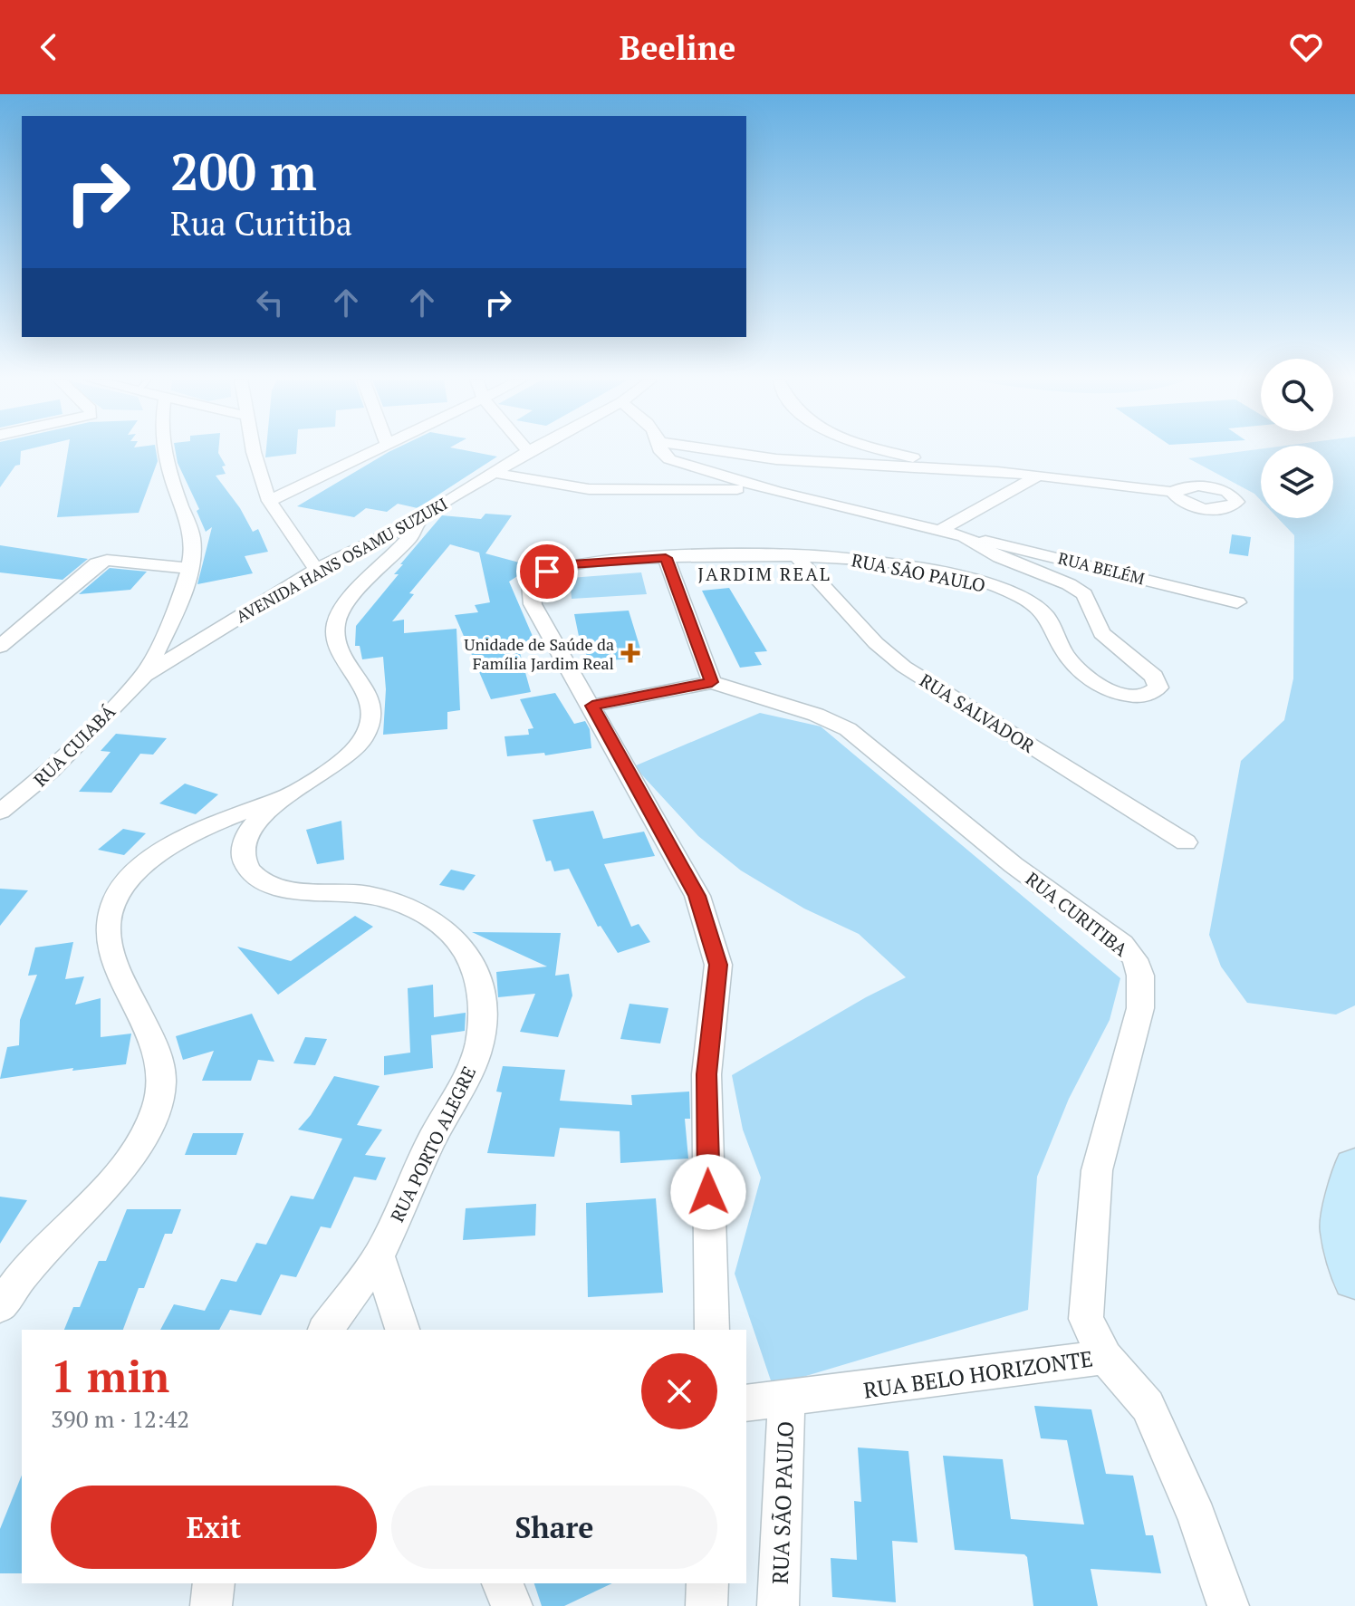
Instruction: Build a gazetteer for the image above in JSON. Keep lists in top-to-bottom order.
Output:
{
  "streets": {
    "street": [
      "AVENIDA HANS OSAMU SUZUKI",
      "RUA BELÉM",
      "RUA SÃO PAULO",
      "RUA SALVADOR",
      "RUA CUIABÁ",
      "RUA CURITIBA",
      "RUA PORTO ALEGRE",
      "RUA BELO HORIZONTE"
    ]
  },
  "crossings": [
    ["AVENIDA HANS OSAMU SUZUKI", "RUA CUIABÁ"],
    ["AVENIDA HANS OSAMU SUZUKI", "RUA PORTO ALEGRE"],
    ["RUA BELÉM", "RUA SÃO PAULO"],
    ["RUA SÃO PAULO", "RUA SALVADOR"],
    ["RUA SÃO PAULO", "RUA CURITIBA"],
    ["RUA SÃO PAULO", "RUA BELO HORIZONTE"],
    ["RUA CURITIBA", "RUA BELO HORIZONTE"]
  ],
  "districts": ["JARDIM REAL"],
  "places": {
    "health": ["Unidade de Saúde da Família Jardim Real"]
  },
  "page": {
    "header": "Beeline",
    "turn": ["200 m", "Rua Curitiba"],
    "heading": ["1 min", "390 m · 12:42"],
    "buttons": ["Exit", "Share"]
  }
}
